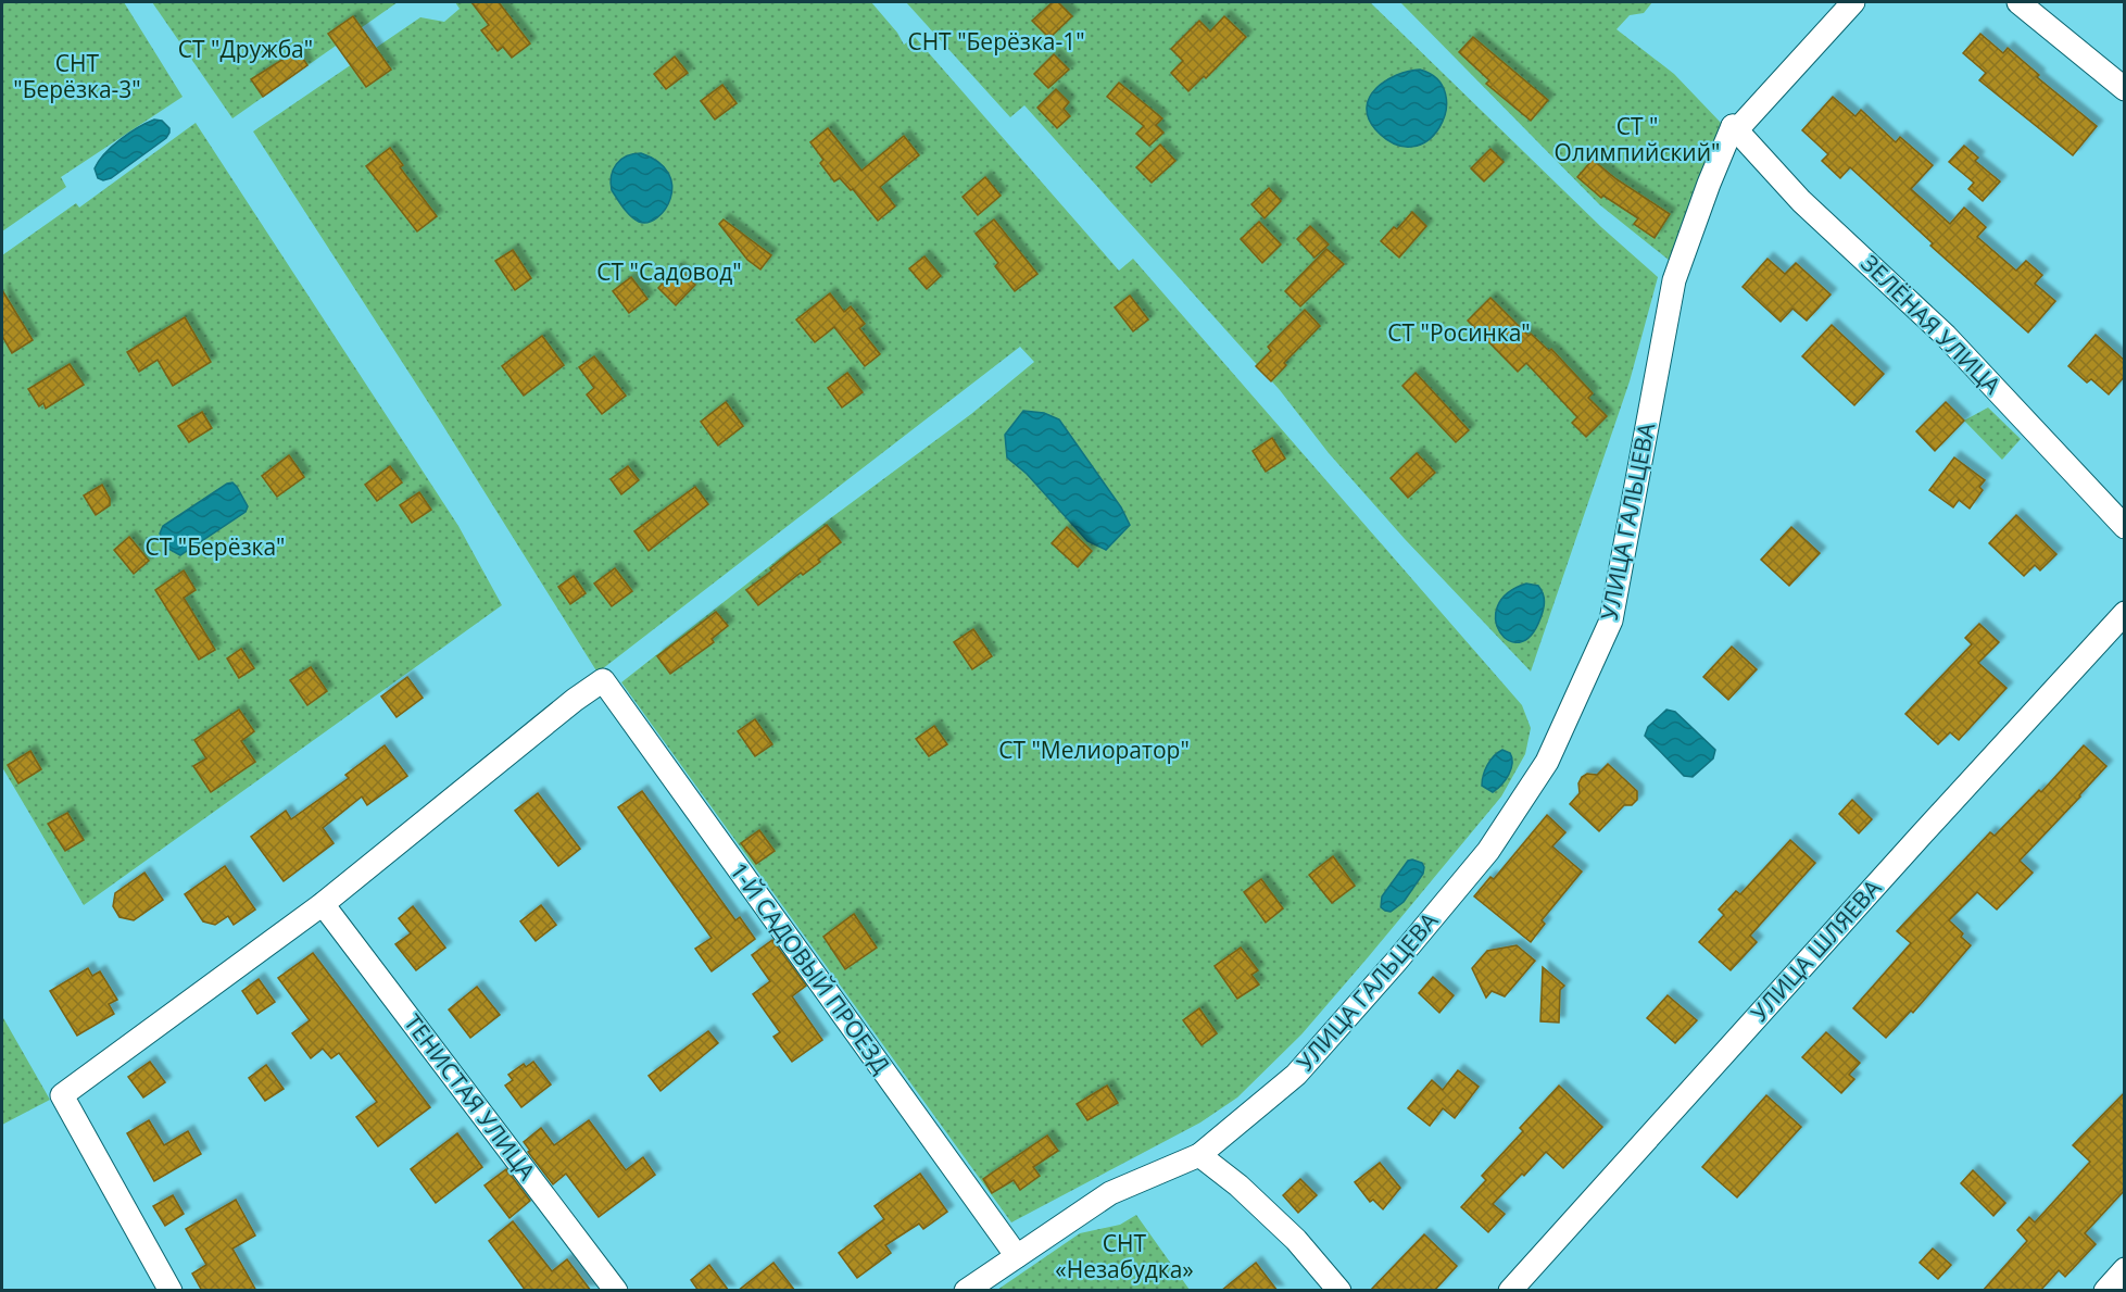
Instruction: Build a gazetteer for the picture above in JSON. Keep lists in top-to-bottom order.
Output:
{
  "streets": {
    "street": [
      "ЗЕЛЁНАЯ УЛИЦА",
      "УЛИЦА ГАЛЬЦЕВА",
      "УЛИЦА ШЛЯЕВА",
      "1-Й САДОВЫЙ ПРОЕЗД",
      "ТЕНИСТАЯ УЛИЦА"
    ]
  },
  "crossings": [
    ["ЗЕЛЁНАЯ УЛИЦА", "УЛИЦА ГАЛЬЦЕВА"],
    ["УЛИЦА ГАЛЬЦЕВА", "1-Й САДОВЫЙ ПРОЕЗД"],
    ["1-Й САДОВЫЙ ПРОЕЗД", "ТЕНИСТАЯ УЛИЦА"]
  ],
  "parks": [
    "СНТ \"Берёзка-1\"",
    "СТ \"Дружба\"",
    "СНТ \"Берёзка-3\"",
    "СТ \" Олимпийский\"",
    "СТ \"Садовод\"",
    "СТ \"Росинка\"",
    "СТ \"Берёзка\"",
    "СТ \"Мелиоратор\"",
    "СНТ «Незабудка»"
  ]
}
